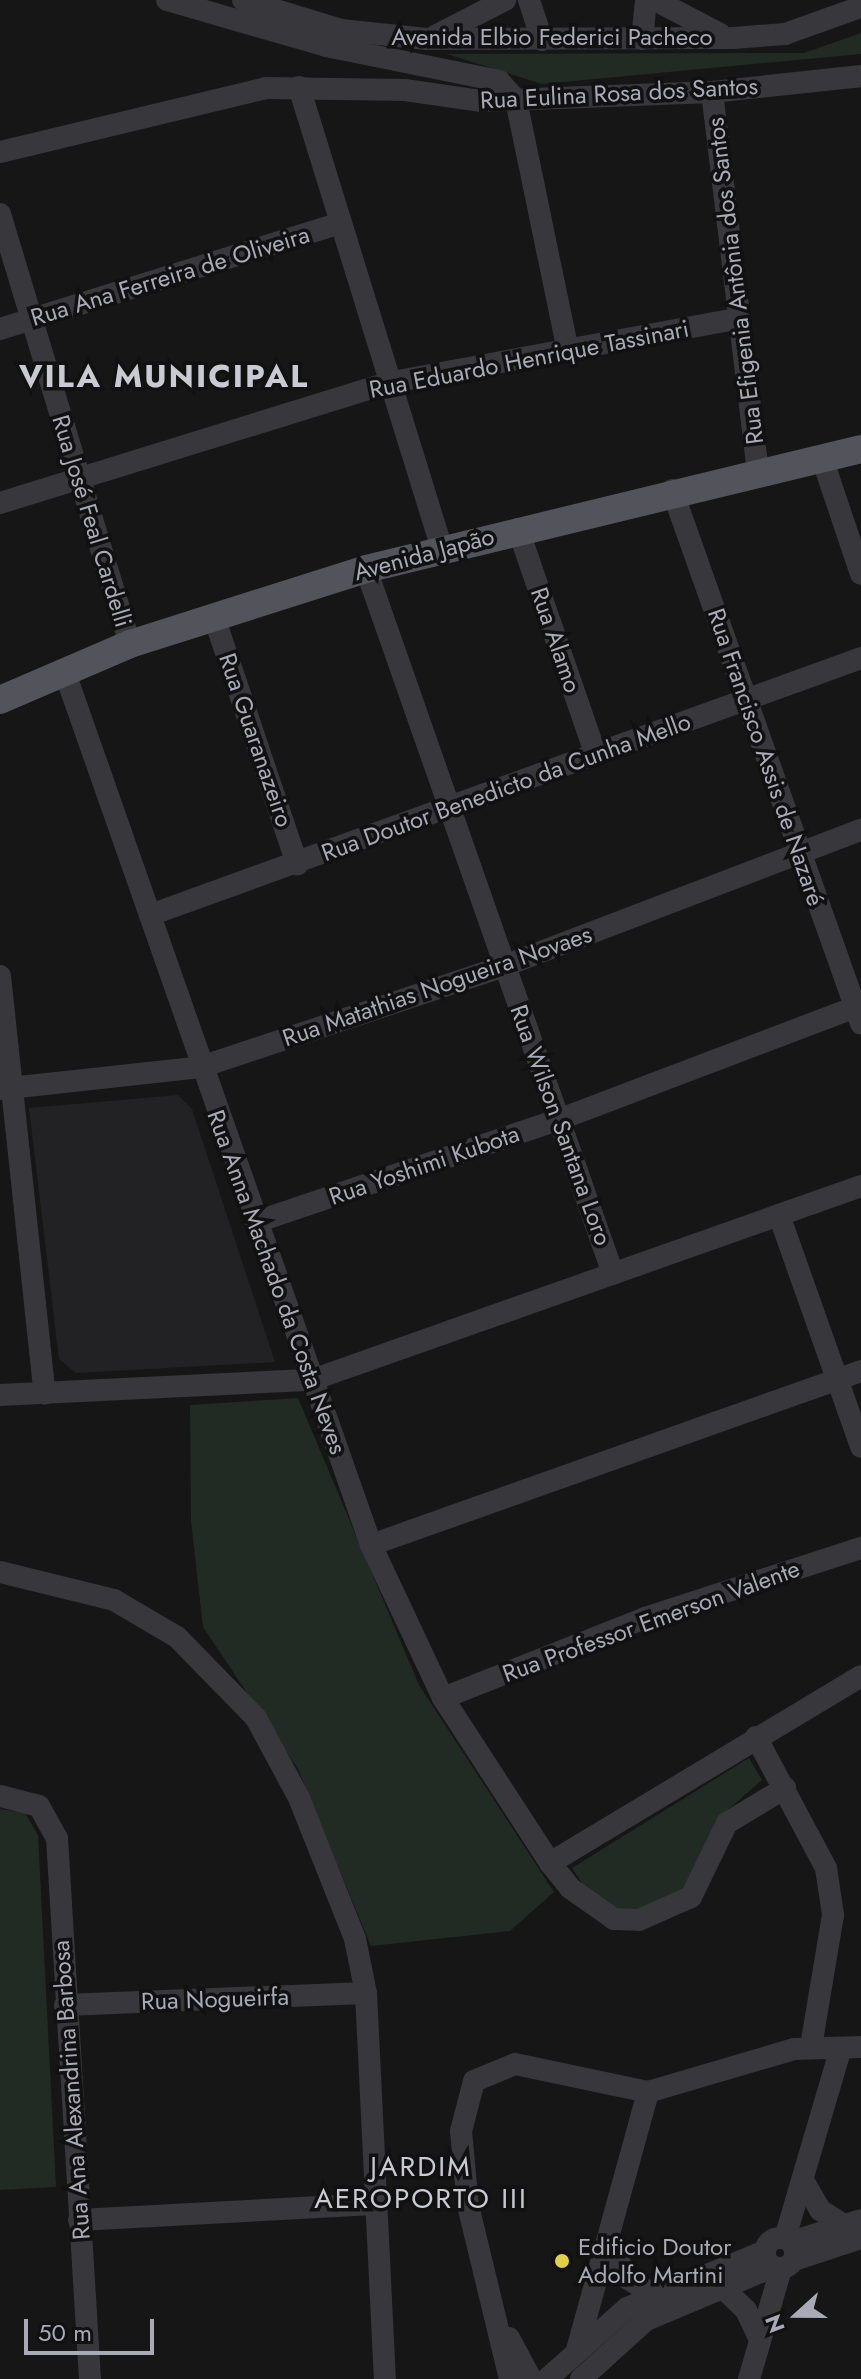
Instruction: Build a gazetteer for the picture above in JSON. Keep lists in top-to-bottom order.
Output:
{
  "streets": {
    "main road": ["Avenida Japão"],
    "street": [
      "Avenida Elbio Federici Pacheco",
      "Rua Eulina Rosa dos Santos",
      "Rua Ana Ferreira de Oliveira",
      "Rua Efigenia Antônia dos Santos",
      "Rua Eduardo Henrique Tassinari",
      "Rua José Feal Cardelli",
      "Rua Alamo",
      "Rua Guaranazeiro",
      "Rua Francisco Assis de Nazaré",
      "Rua Doutor Benedicto da Cunha Mello",
      "Rua Matathias Nogueira Novaes",
      "Rua Wilson Santana Loro",
      "Rua Yoshimi Kubota",
      "Rua Anna Machado da Costa Neves",
      "Rua Professor Emerson Valente",
      "Rua Nogueirfa",
      "Rua Ana Alexandrina Barbosa"
    ]
  },
  "crossings": [
    ["Rua Eulina Rosa dos Santos", "Rua Efigenia Antônia dos Santos"],
    ["Rua Ana Ferreira de Oliveira", "Rua José Feal Cardelli"],
    ["Rua Efigenia Antônia dos Santos", "Rua Eduardo Henrique Tassinari"],
    ["Rua Efigenia Antônia dos Santos", "Avenida Japão"],
    ["Rua Eduardo Henrique Tassinari", "Rua José Feal Cardelli"],
    ["Rua José Feal Cardelli", "Avenida Japão"],
    ["Avenida Japão", "Rua Alamo"],
    ["Avenida Japão", "Rua Guaranazeiro"],
    ["Avenida Japão", "Rua Francisco Assis de Nazaré"],
    ["Avenida Japão", "Rua Wilson Santana Loro"],
    ["Avenida Japão", "Rua Anna Machado da Costa Neves"],
    ["Rua Alamo", "Rua Doutor Benedicto da Cunha Mello"],
    ["Rua Guaranazeiro", "Rua Doutor Benedicto da Cunha Mello"],
    ["Rua Francisco Assis de Nazaré", "Rua Doutor Benedicto da Cunha Mello"],
    ["Rua Francisco Assis de Nazaré", "Rua Matathias Nogueira Novaes"],
    ["Rua Francisco Assis de Nazaré", "Rua Yoshimi Kubota"],
    ["Rua Doutor Benedicto da Cunha Mello", "Rua Wilson Santana Loro"],
    ["Rua Doutor Benedicto da Cunha Mello", "Rua Anna Machado da Costa Neves"],
    ["Rua Matathias Nogueira Novaes", "Rua Wilson Santana Loro"],
    ["Rua Matathias Nogueira Novaes", "Rua Anna Machado da Costa Neves"],
    ["Rua Wilson Santana Loro", "Rua Yoshimi Kubota"],
    ["Rua Yoshimi Kubota", "Rua Anna Machado da Costa Neves"],
    ["Rua Anna Machado da Costa Neves", "Rua Professor Emerson Valente"],
    ["Rua Nogueirfa", "Rua Ana Alexandrina Barbosa"]
  ],
  "districts": ["VILA MUNICIPAL", "JARDIM AEROPORTO III"],
  "places": ["Edificio Doutor Adolfo Martini"],
  "scale_bar": "50 m",
  "north": "left"
}
